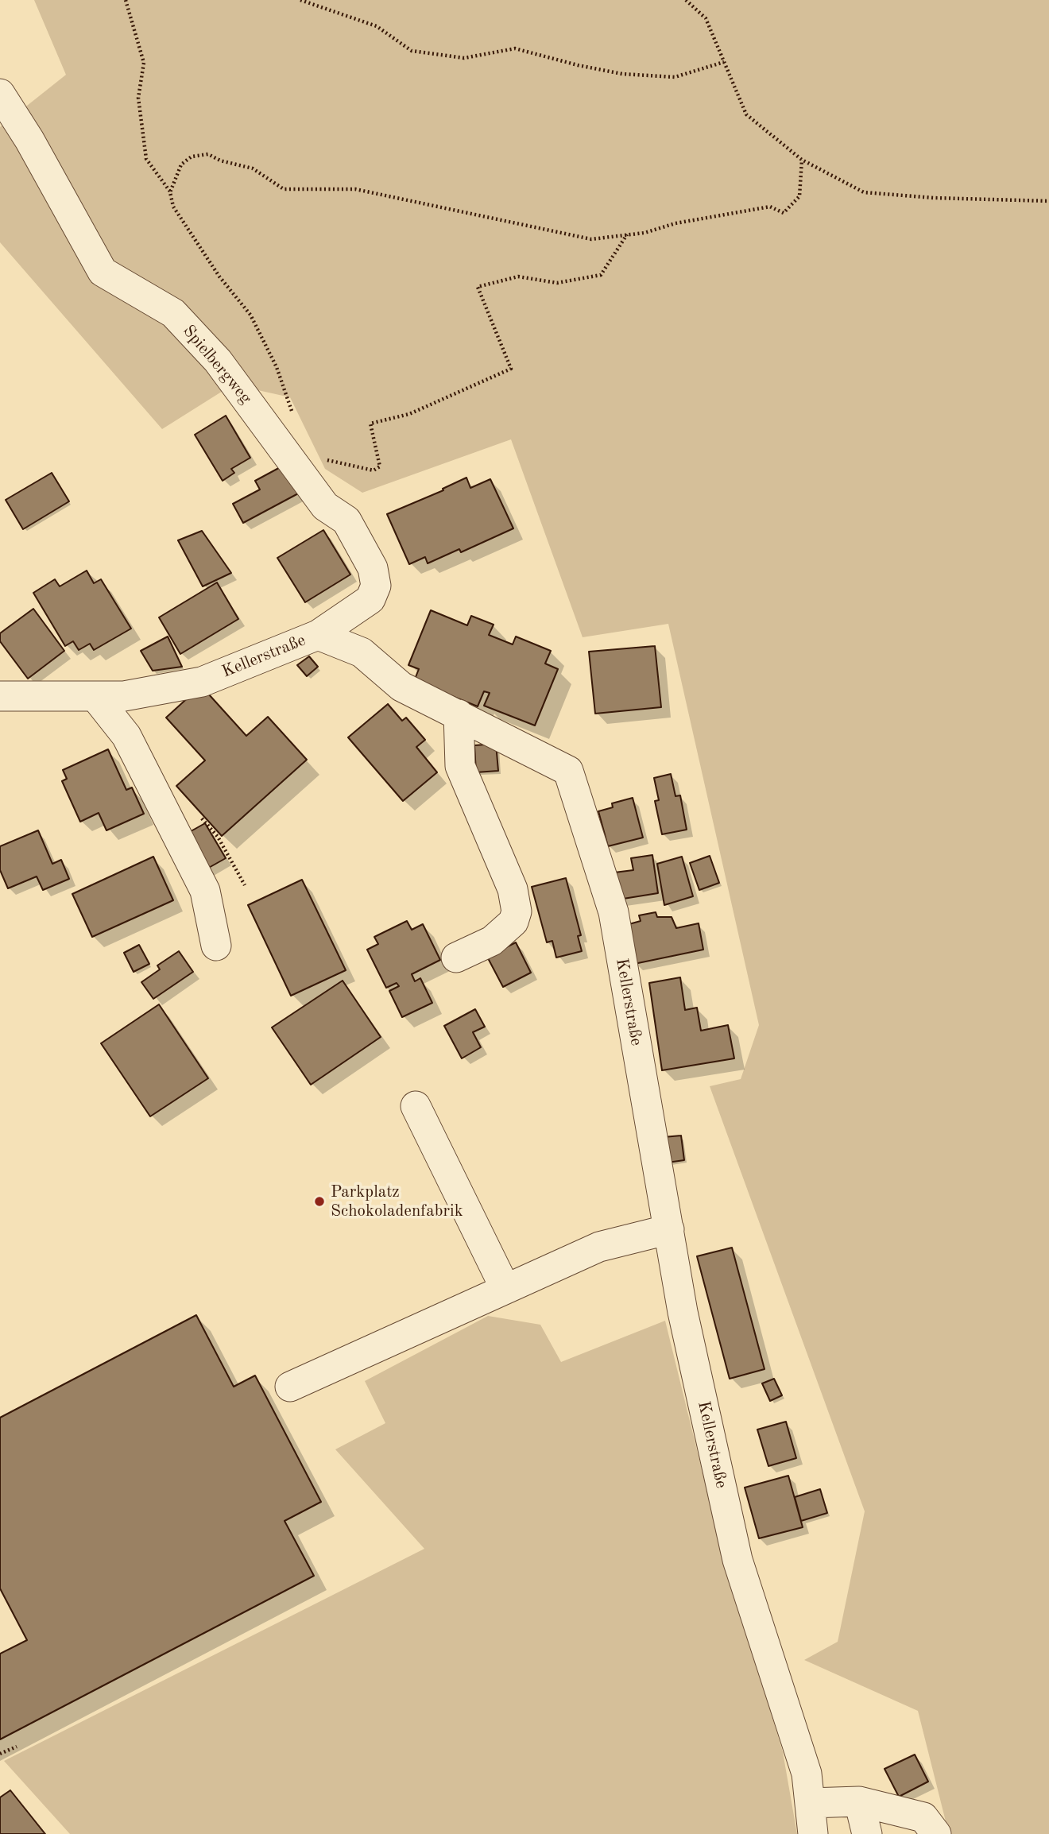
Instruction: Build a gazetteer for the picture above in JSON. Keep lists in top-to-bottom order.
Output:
{
  "streets": {
    "street": ["Spielbergweg", "Kellerstraße"]
  },
  "crossings": [
    ["Spielbergweg", "Kellerstraße"]
  ],
  "places": ["Parkplatz Schokoladenfabrik"]
}
